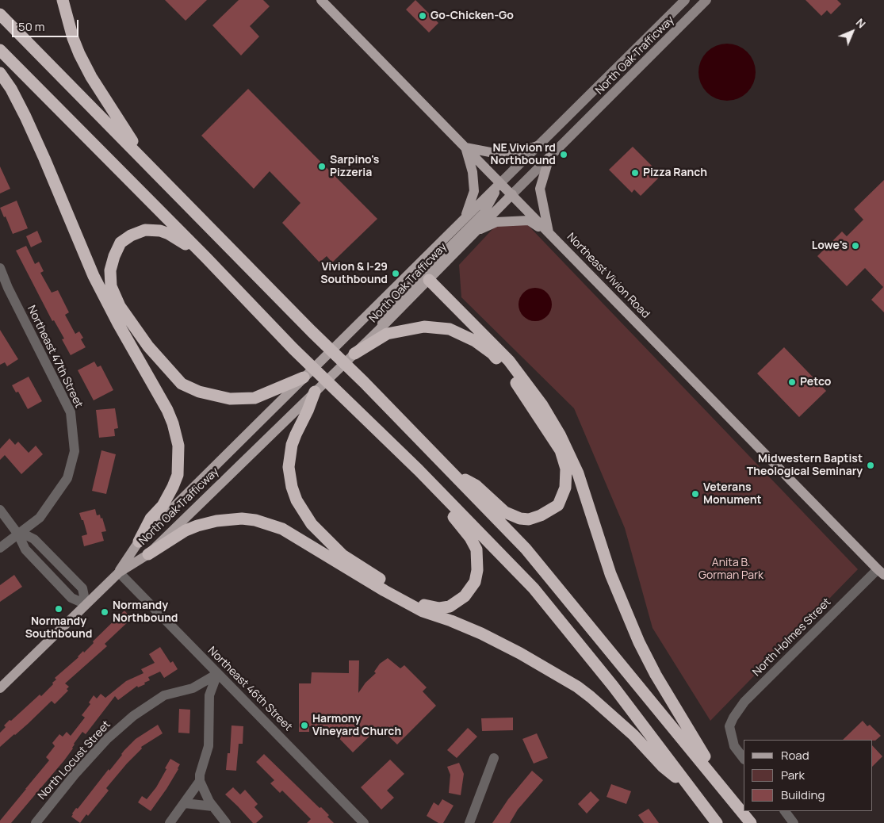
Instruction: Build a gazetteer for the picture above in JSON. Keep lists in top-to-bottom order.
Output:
{
  "streets": {
    "main road": ["North Oak Trafficway", "Northeast Vivion Road"],
    "street": [
      "Northeast 47th Street",
      "North Holmes Street",
      "Northeast 46th Street",
      "North Locust Street"
    ]
  },
  "crossings": [
    ["North Oak Trafficway", "Northeast Vivion Road"],
    ["North Oak Trafficway", "Northeast 46th Street"],
    ["Northeast Vivion Road", "North Holmes Street"],
    ["Northeast 46th Street", "North Locust Street"]
  ],
  "parks": ["Anita B. Gorman Park"],
  "places": [
    "Go-Chicken-Go",
    "NE Vivion rd Northbound",
    "Sarpino's Pizzeria",
    "Pizza Ranch",
    "Lowe's",
    "Vivion & I-29 Southbound",
    "Petco",
    "Midwestern Baptist Theological Seminary",
    "Veterans Monument",
    "Normandy Southbound",
    "Normandy Northbound",
    "Harmony Vineyard Church"
  ],
  "legend": ["Road", "Park", "Building"],
  "scale_bar": "50 m",
  "north": "top right"
}
